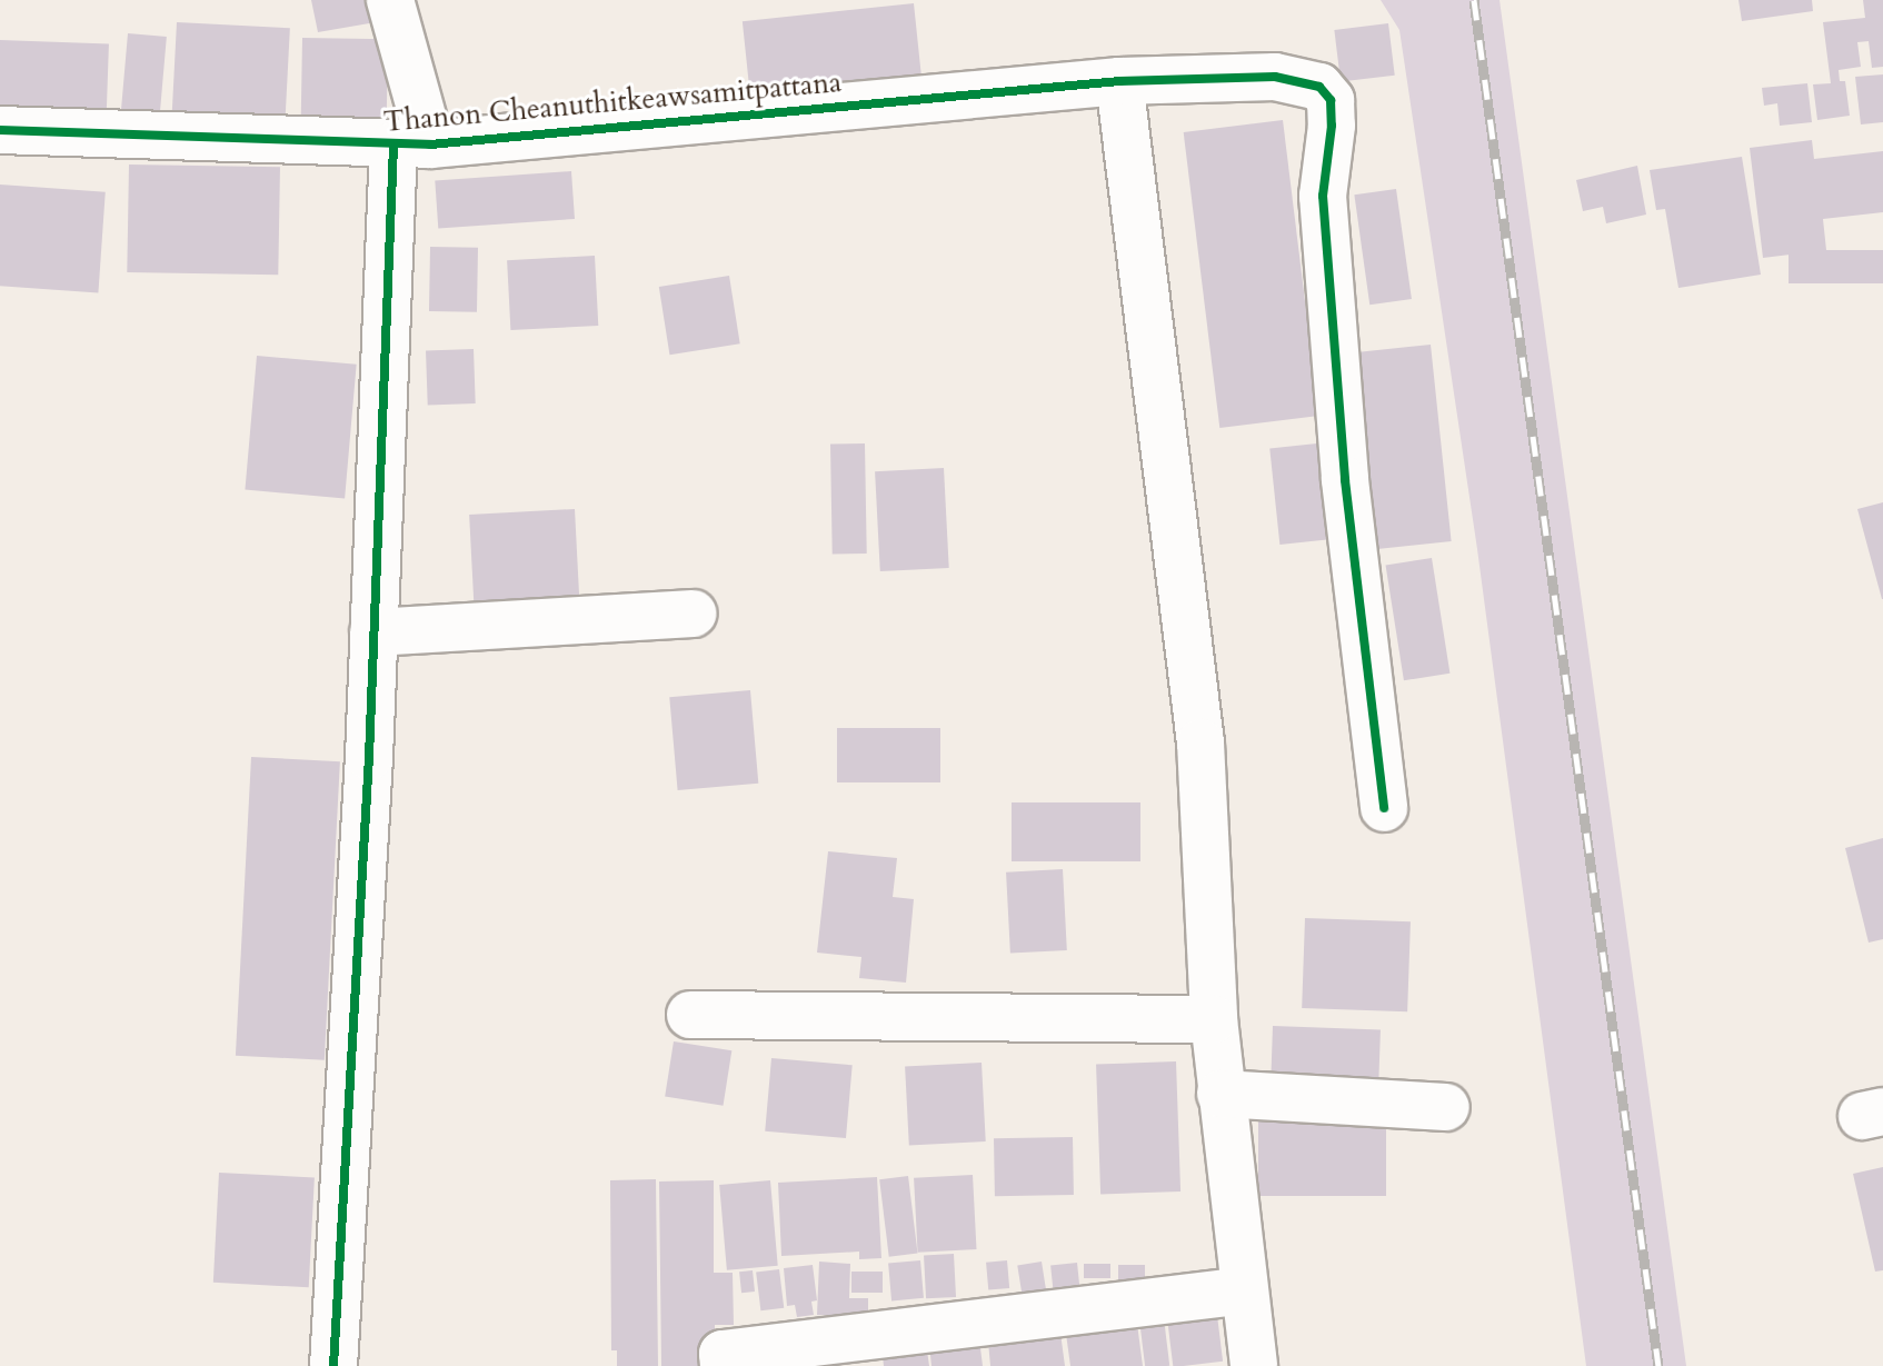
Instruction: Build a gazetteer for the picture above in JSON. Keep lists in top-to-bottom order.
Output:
{
  "streets": {
    "street": ["Thanon Cheanuthitkeawsamitpattana"]
  }
}
